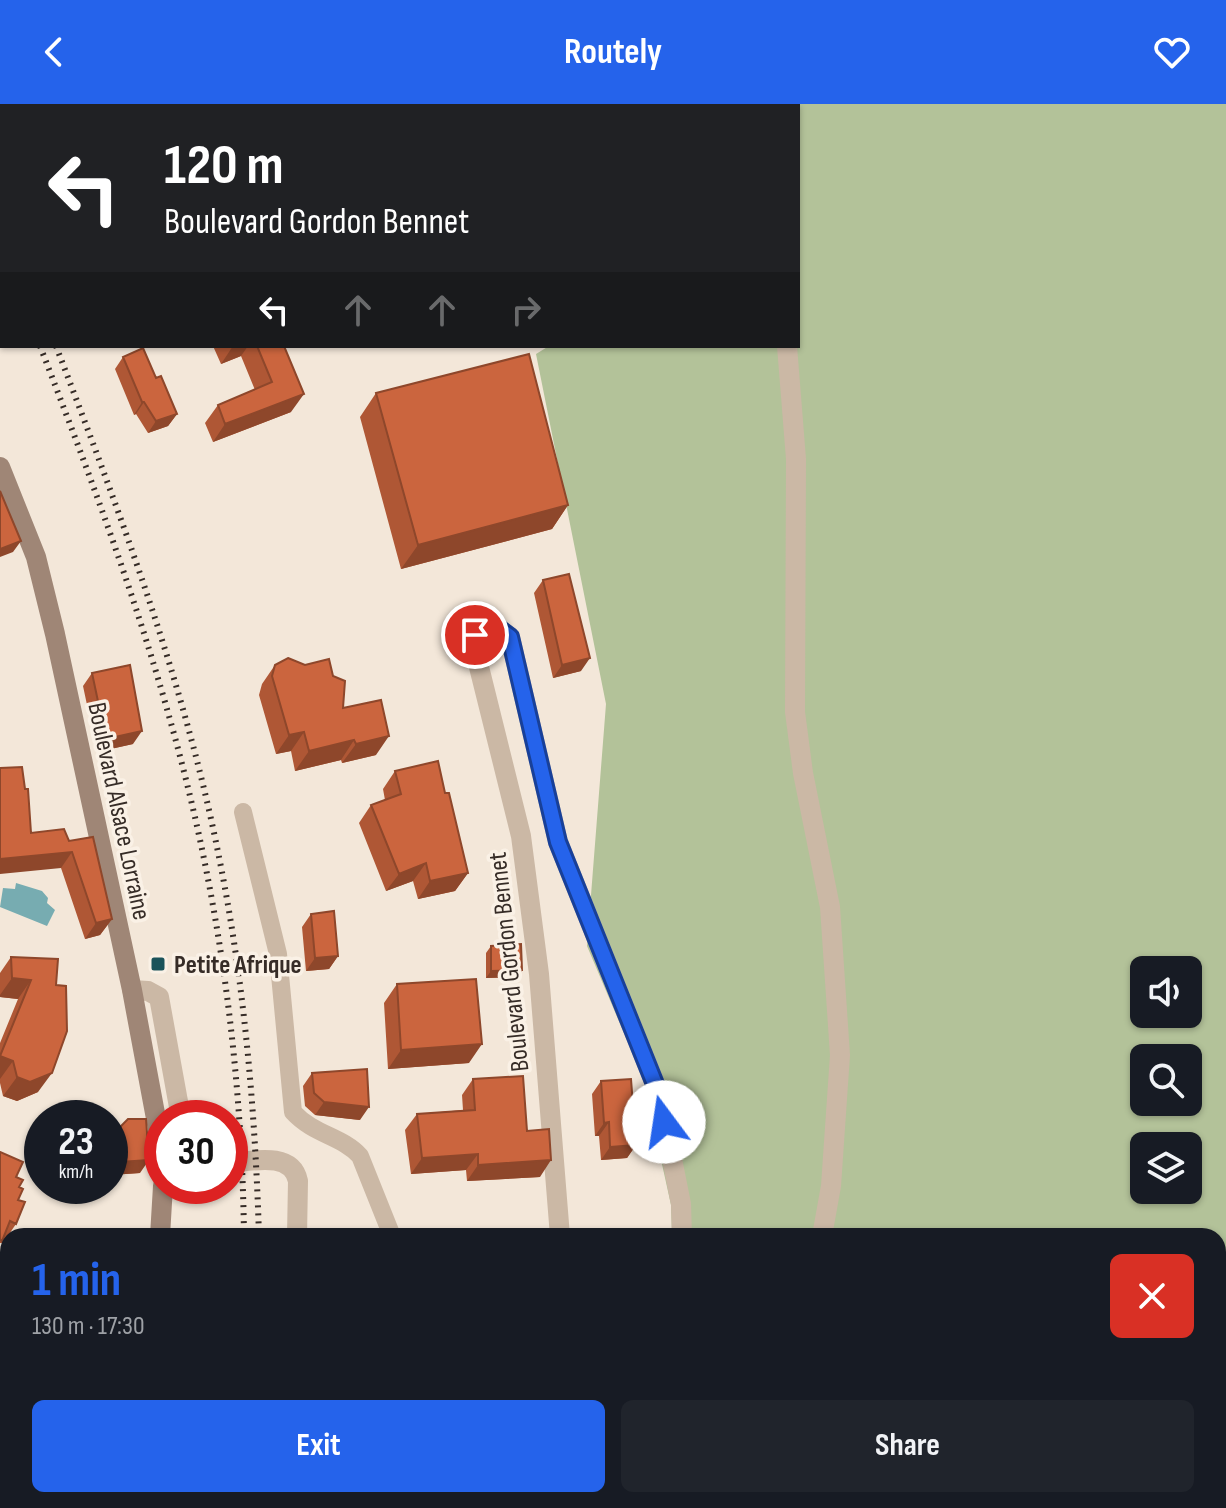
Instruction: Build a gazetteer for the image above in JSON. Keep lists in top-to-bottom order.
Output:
{
  "streets": {
    "main road": ["Boulevard Alsace Lorraine"],
    "street": ["Boulevard Gordon Bennet"]
  },
  "places": {
    "transit": ["Petite Afrique"]
  },
  "page": {
    "header": "Routely",
    "turn": ["120 m", "Boulevard Gordon Bennet"],
    "speed": "23 km/h",
    "limit": "30",
    "heading": ["1 min", "130 m · 17:30"],
    "buttons": ["Exit", "Share"]
  }
}
